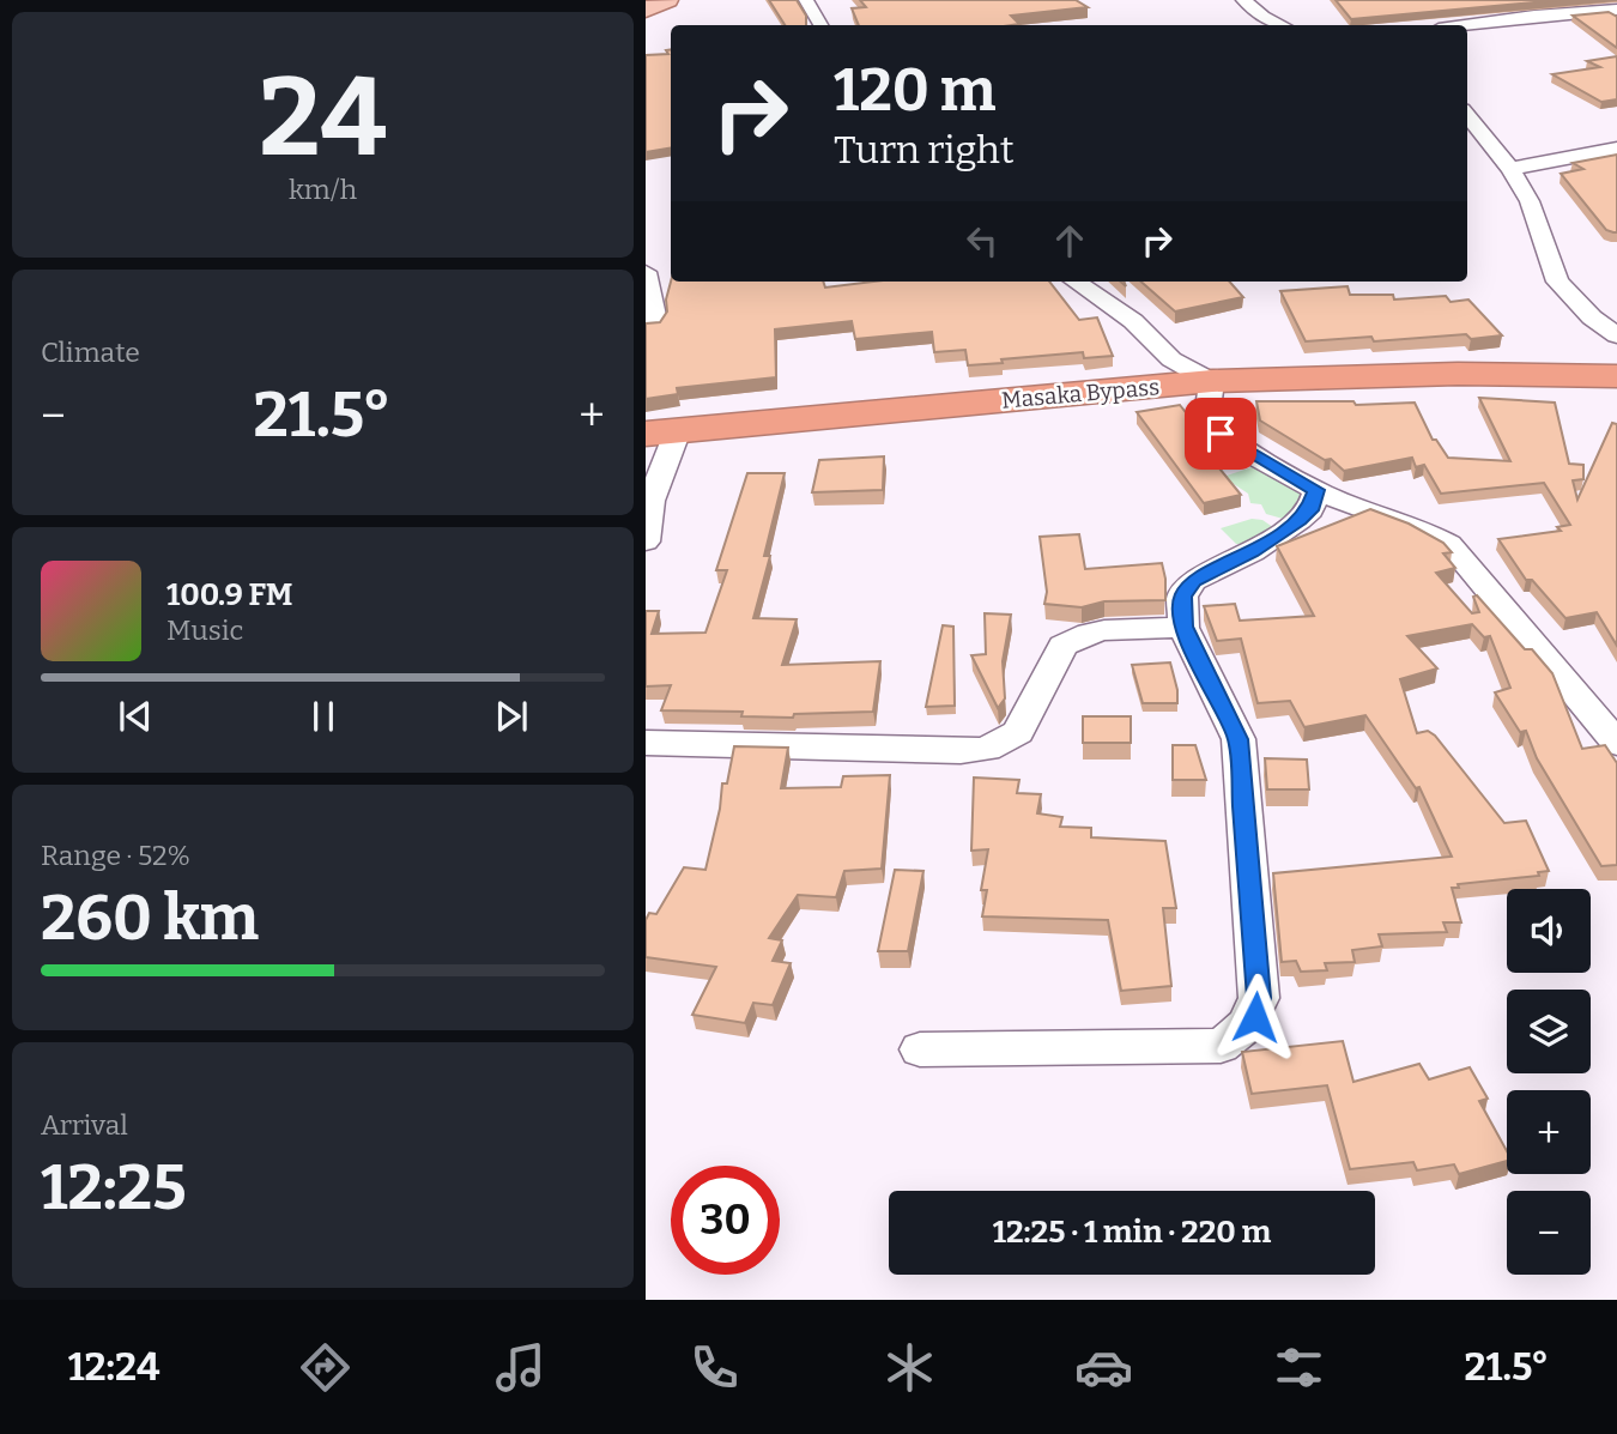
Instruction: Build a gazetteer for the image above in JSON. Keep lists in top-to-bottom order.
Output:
{
  "streets": {
    "highway": ["Masaka Bypass"]
  },
  "page": {
    "tile": [
      ["24", "km/h"],
      "Climate",
      ["Range · 52%", "260 km"],
      ["Arrival", "12:25"]
    ],
    "turn": ["120 m", "Turn right"],
    "heat": ["−", "21.5°", "+"],
    "song": ["100.9 FM", "Music"],
    "map_buttons": ["+", "−"],
    "limit": "30",
    "trip": "12:25 · 1 min · 220 m",
    "tabs": ["12:24", "21.5°"]
  }
}
